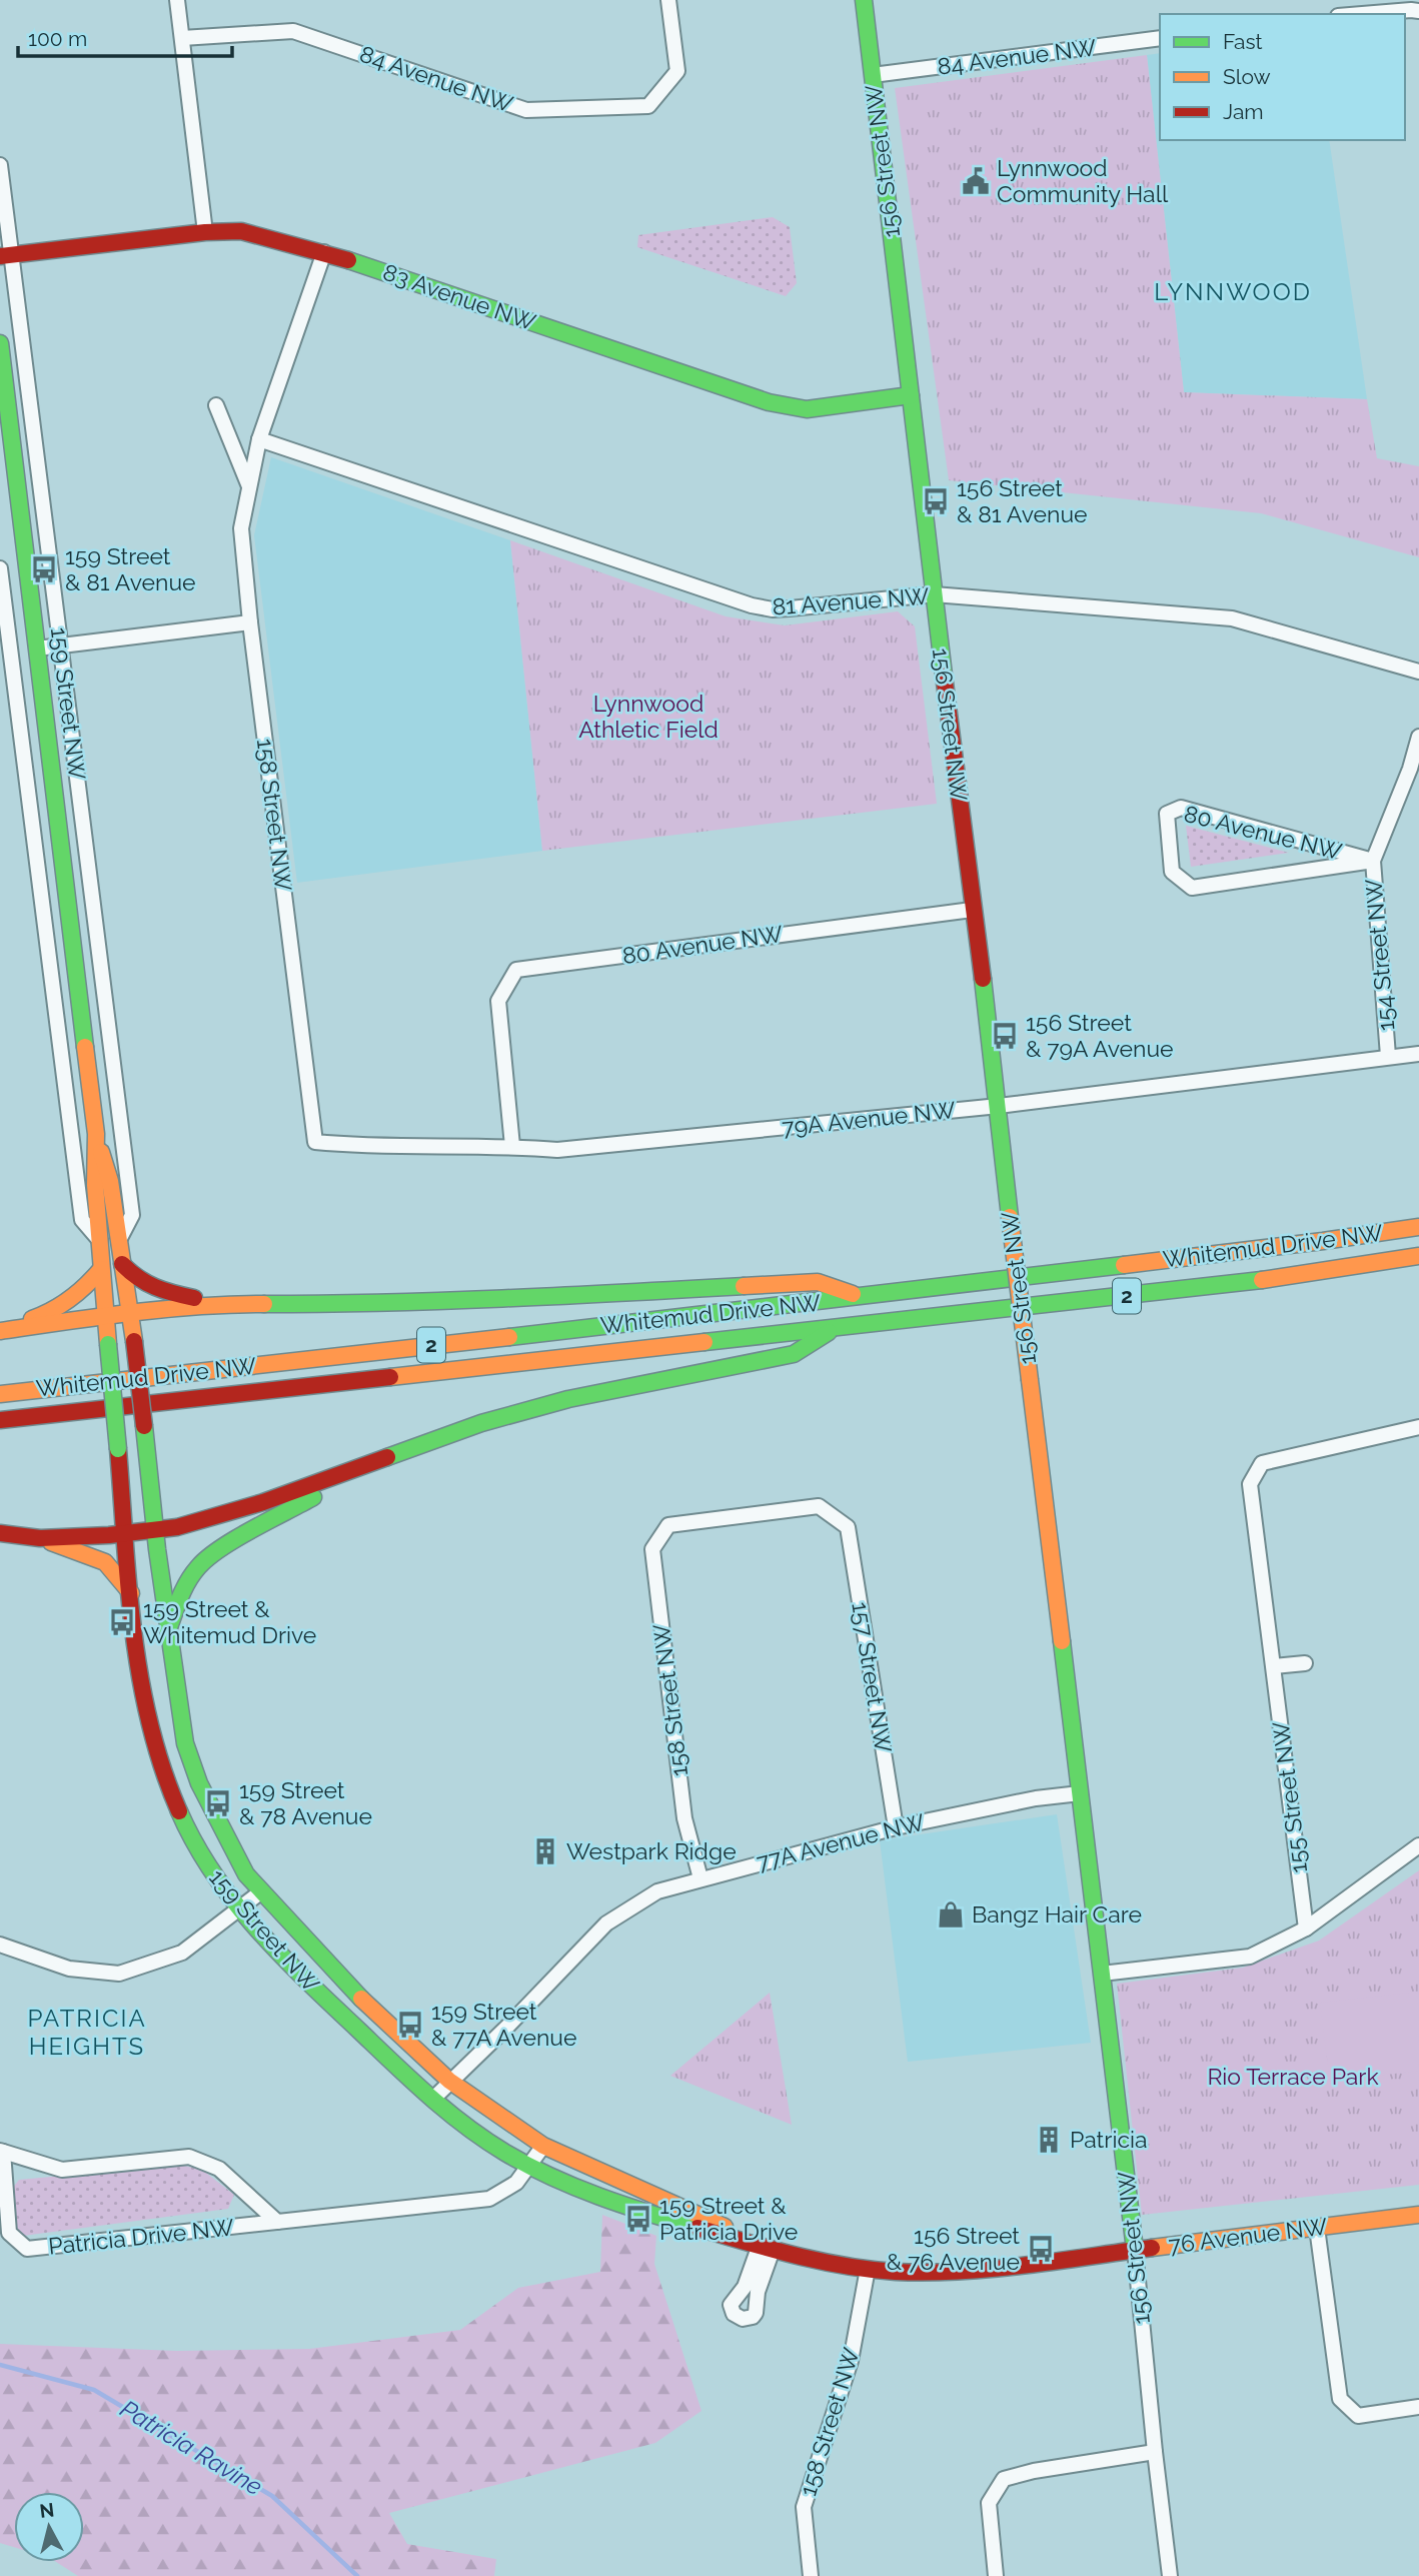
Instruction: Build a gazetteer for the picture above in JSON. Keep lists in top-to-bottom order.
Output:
{
  "streets": {
    "main road": [
      "156 Street NW",
      "83 Avenue NW",
      "159 Street NW",
      "Whitemud Drive NW",
      "2",
      "76 Avenue NW"
    ],
    "street": [
      "84 Avenue NW",
      "81 Avenue NW",
      "158 Street NW",
      "80 Avenue NW",
      "154 Street NW",
      "79A Avenue NW",
      "157 Street NW",
      "155 Street NW",
      "77A Avenue NW",
      "Patricia Drive NW"
    ]
  },
  "crossings": [
    ["84 Avenue NW", "156 Street NW"],
    ["156 Street NW", "83 Avenue NW"],
    ["156 Street NW", "81 Avenue NW"],
    ["156 Street NW", "80 Avenue NW"],
    ["156 Street NW", "79A Avenue NW"],
    ["156 Street NW", "77A Avenue NW"],
    ["156 Street NW", "76 Avenue NW"],
    ["83 Avenue NW", "159 Street NW"],
    ["83 Avenue NW", "158 Street NW"],
    ["81 Avenue NW", "158 Street NW"],
    ["159 Street NW", "158 Street NW"],
    ["159 Street NW", "77A Avenue NW"],
    ["159 Street NW", "76 Avenue NW"],
    ["159 Street NW", "Patricia Drive NW"],
    ["158 Street NW", "79A Avenue NW"],
    ["158 Street NW", "157 Street NW"],
    ["158 Street NW", "77A Avenue NW"],
    ["158 Street NW", "76 Avenue NW"],
    ["80 Avenue NW", "154 Street NW"],
    ["80 Avenue NW", "79A Avenue NW"],
    ["154 Street NW", "79A Avenue NW"],
    ["157 Street NW", "77A Avenue NW"]
  ],
  "districts": ["LYNNWOOD", "PATRICIA HEIGHTS"],
  "water": ["Patricia Ravine"],
  "parks": ["Lynnwood Athletic Field", "Rio Terrace Park"],
  "places": {
    "public building": ["Lynnwood Community Hall"],
    "bus stop": [
      "156 Street & 81 Avenue",
      "159 Street & 81 Avenue",
      "156 Street & 79A Avenue",
      "159 Street & Whitemud Drive",
      "159 Street & 78 Avenue",
      "159 Street & 77A Avenue",
      "159 Street & Patricia Drive",
      "156 Street & 76 Avenue"
    ],
    "building": ["Westpark Ridge", "Patricia"],
    "shop": ["Bangz Hair Care"]
  },
  "legend": ["Fast", "Slow", "Jam"],
  "scale_bar": "100 m",
  "north": "top"
}
